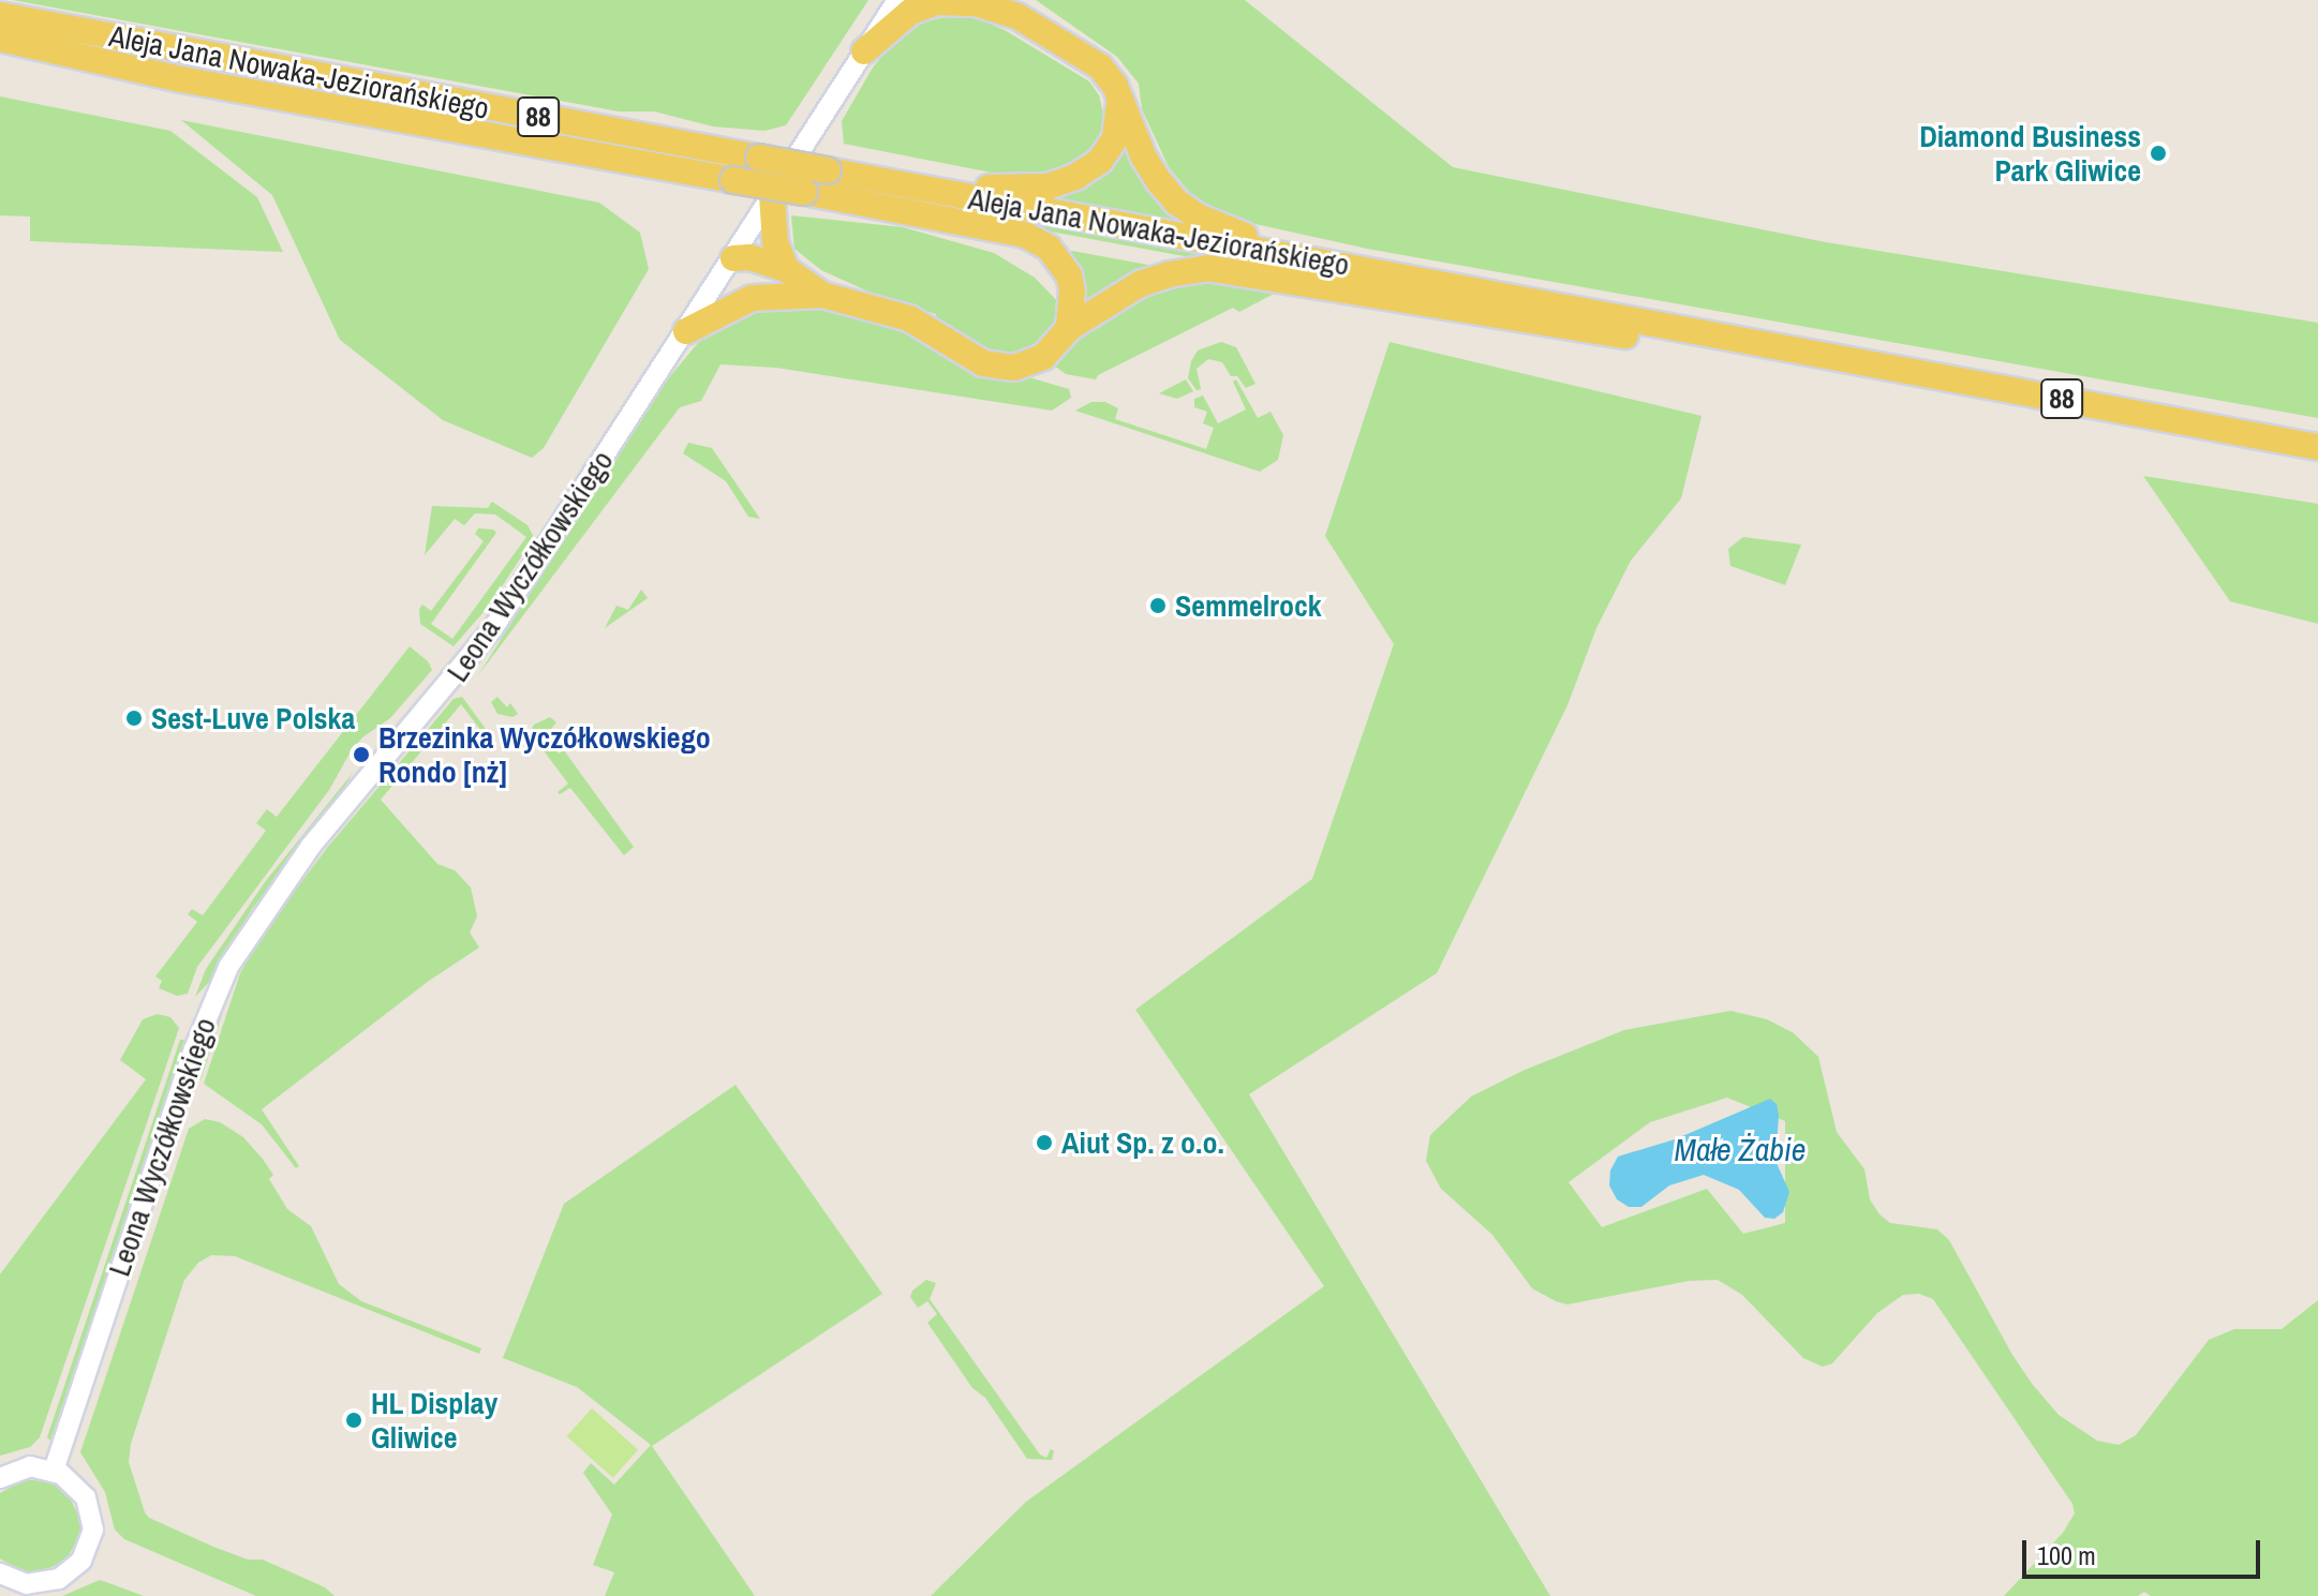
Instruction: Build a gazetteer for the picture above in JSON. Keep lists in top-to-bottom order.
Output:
{
  "streets": {
    "main road": ["Aleja Jana Nowaka-Jeziorańskiego", "88"],
    "street": ["Leona Wyczółkowskiego"]
  },
  "water": ["Małe Żabie"],
  "places": [
    "Diamond Business Park Gliwice",
    "Semmelrock",
    "Sest-Luve Polska",
    "Brzezinka Wyczółkowskiego Rondo [nż]",
    "Aiut Sp. z o.o.",
    "HL Display Gliwice"
  ],
  "scale_bar": "100 m"
}
